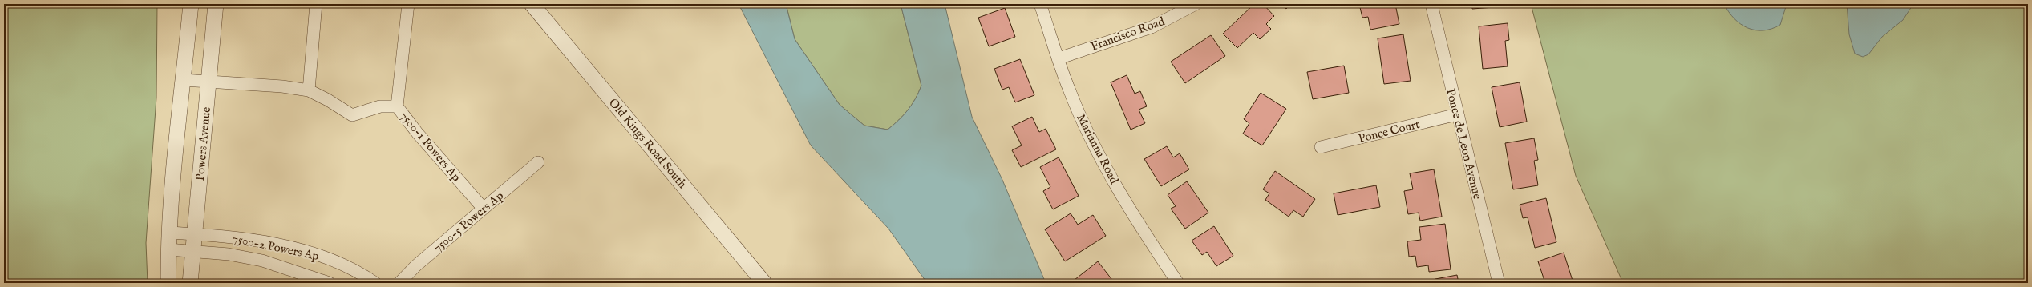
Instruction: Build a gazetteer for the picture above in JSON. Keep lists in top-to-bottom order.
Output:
{
  "streets": {
    "street": [
      "Francisco Road",
      "Ponce Court",
      "Old Kings Road South",
      "Powers Avenue",
      "Ponce de Leon Avenue",
      "7500-1 Powers Ap",
      "Marianna Road",
      "7500-5 Powers Ap",
      "7500-2 Powers Ap"
    ]
  },
  "crossings": [
    ["Francisco Road", "Marianna Road"],
    ["Ponce Court", "Ponce de Leon Avenue"],
    ["Powers Avenue", "7500-1 Powers Ap"],
    ["Powers Avenue", "7500-2 Powers Ap"],
    ["7500-1 Powers Ap", "7500-5 Powers Ap"]
  ]
}
